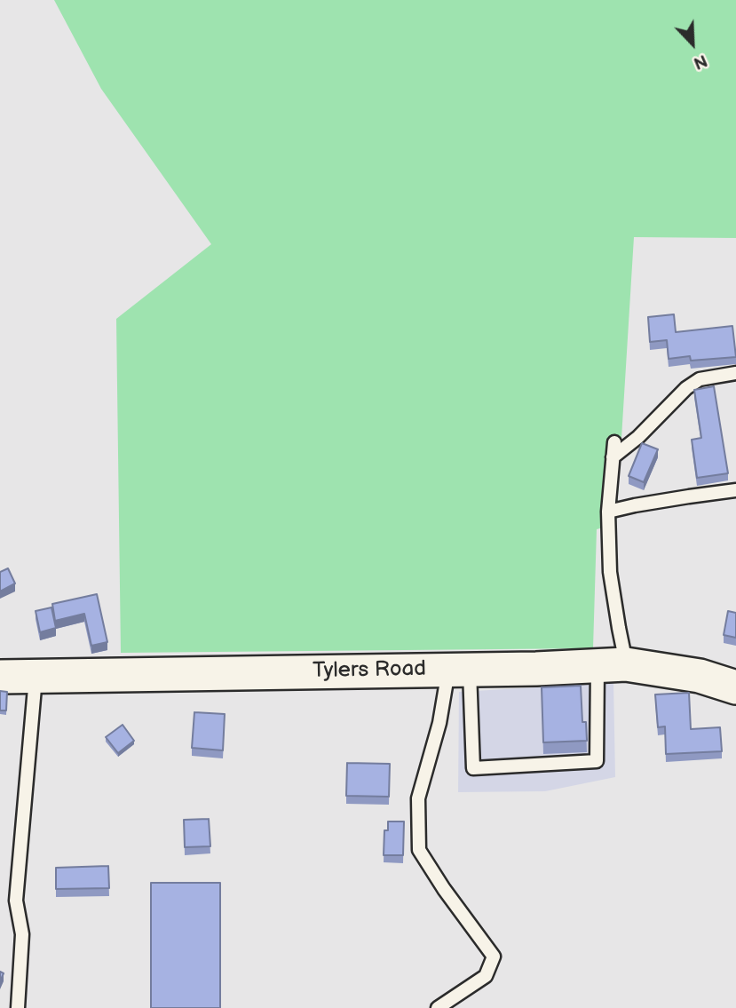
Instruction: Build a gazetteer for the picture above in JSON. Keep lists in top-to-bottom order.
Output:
{
  "streets": {
    "street": ["Tylers Road"]
  },
  "north": "bottom right"
}
